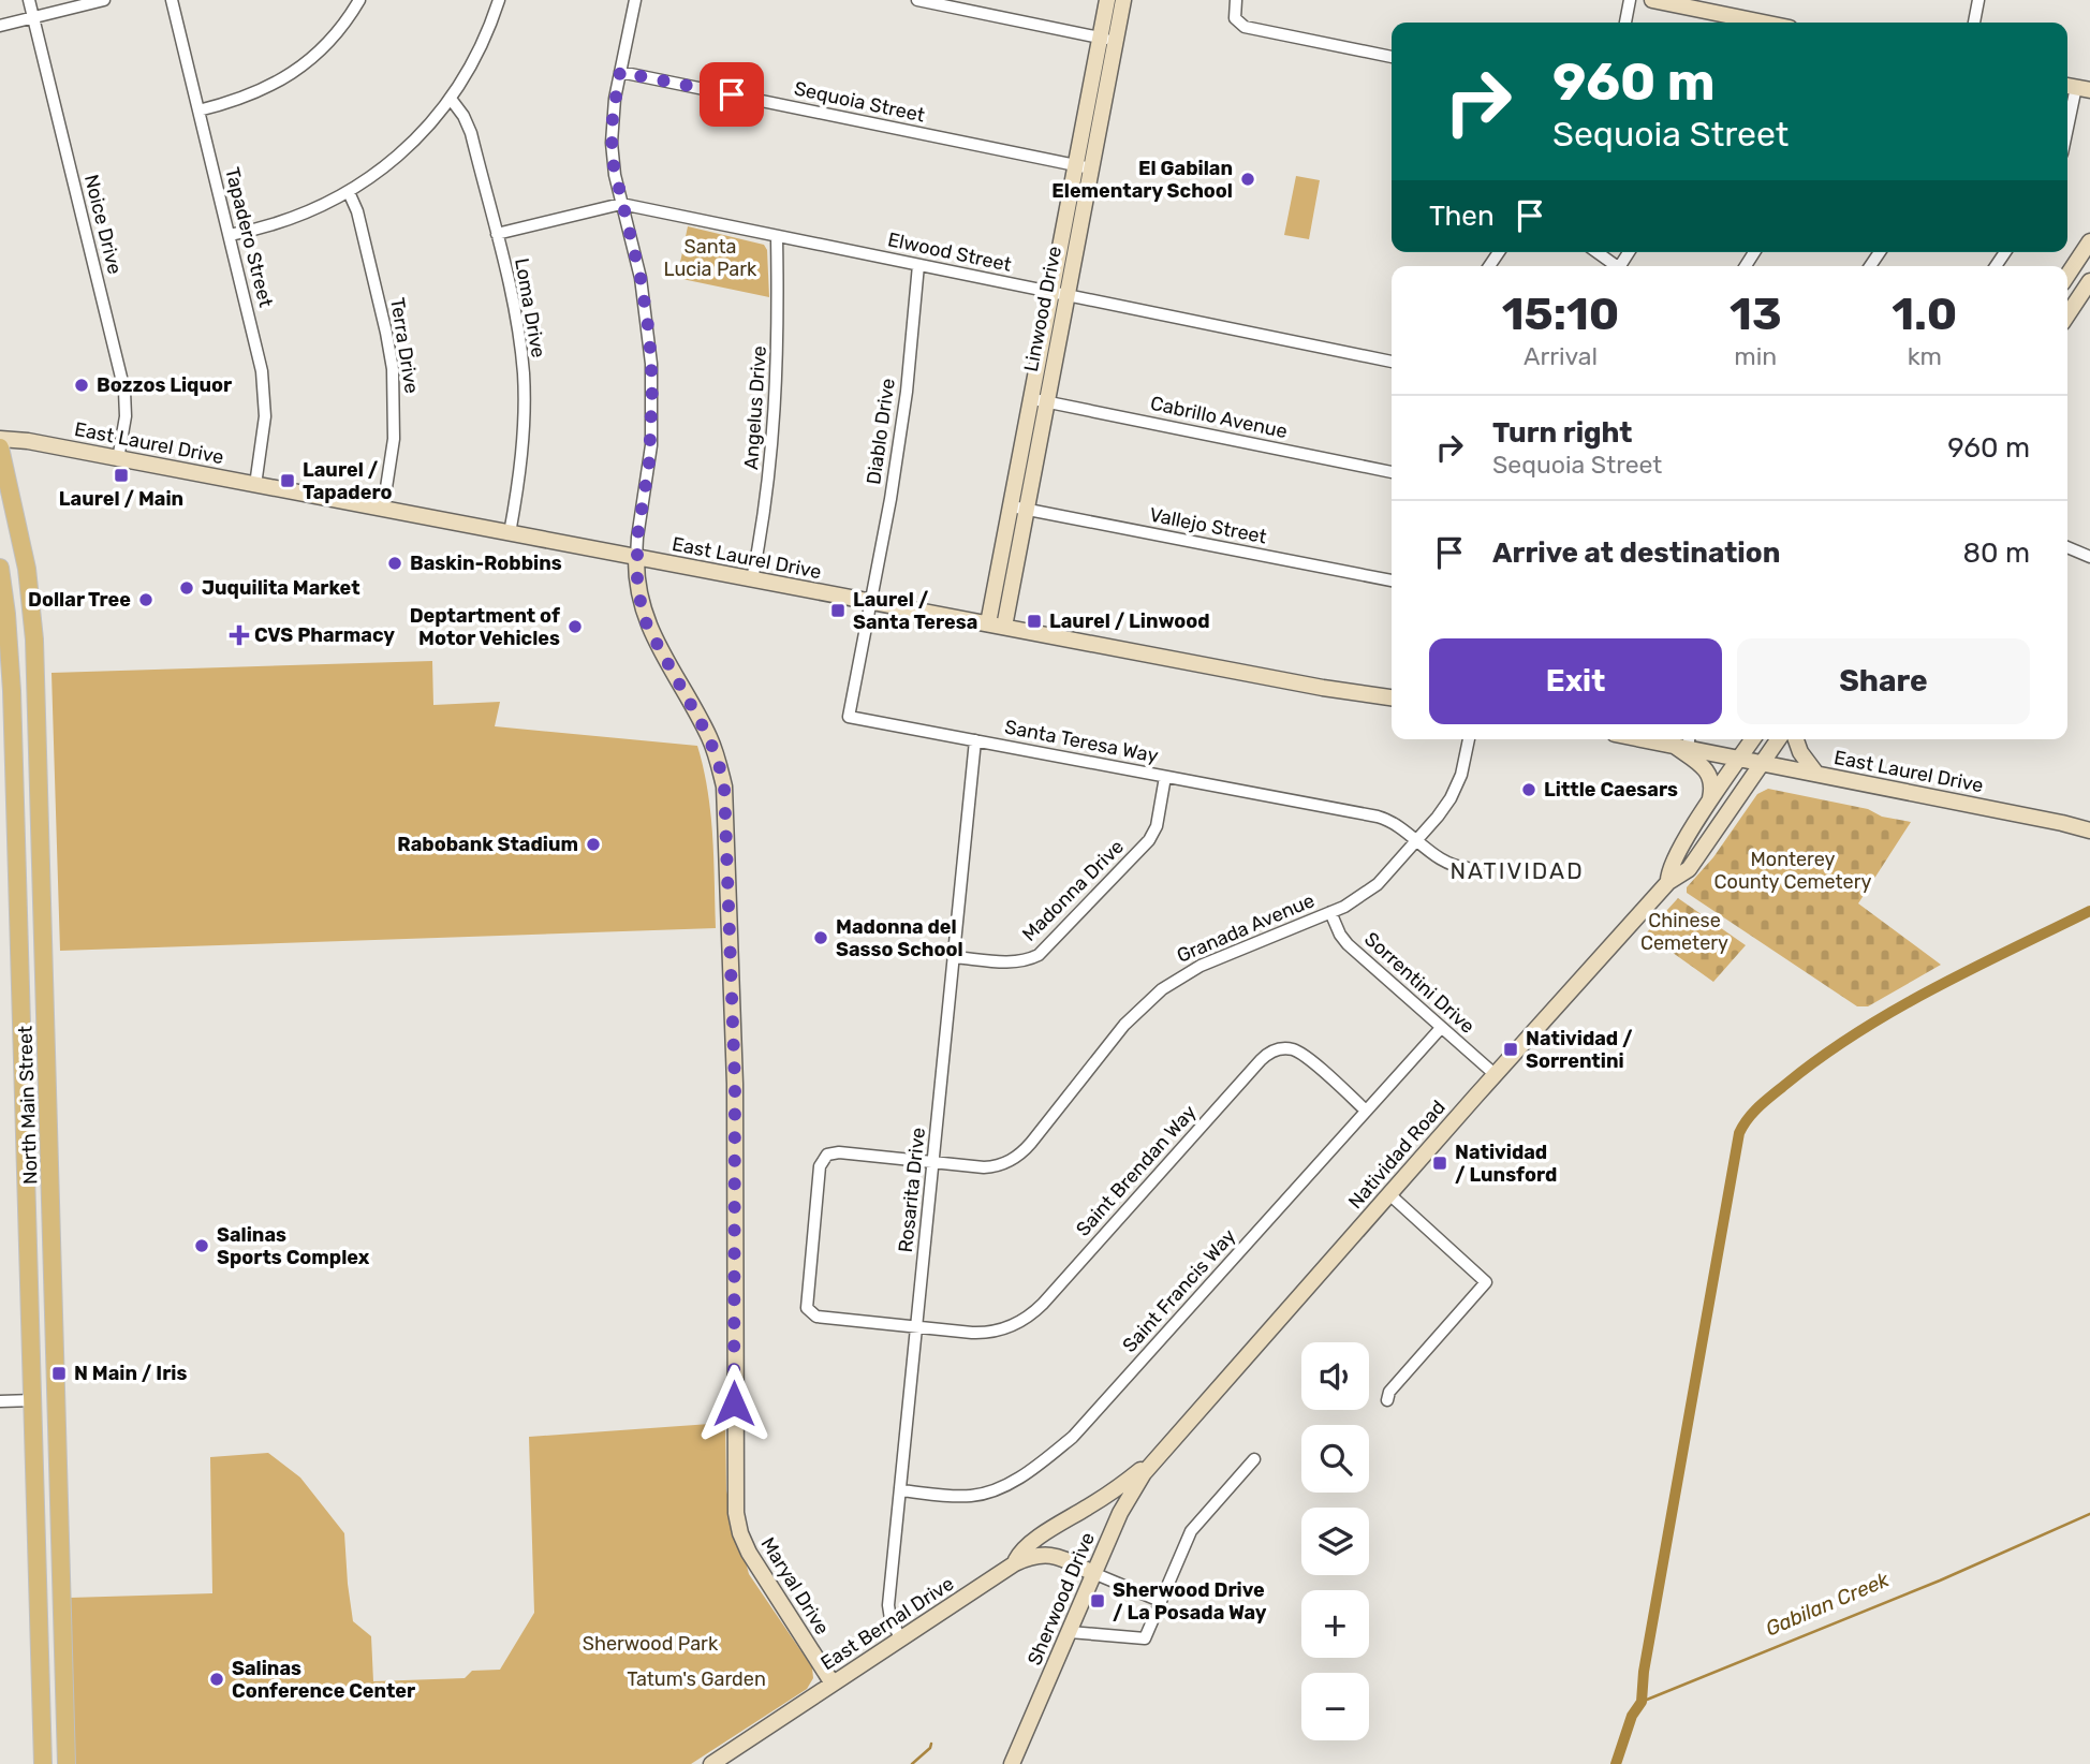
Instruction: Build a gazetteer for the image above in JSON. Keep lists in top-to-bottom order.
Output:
{
  "streets": {
    "main road": [
      "Linwood Drive",
      "East Laurel Drive",
      "North Main Street",
      "Natividad Road",
      "Maryal Drive",
      "Sherwood Drive",
      "East Bernal Drive"
    ],
    "street": [
      "Sequoia Street",
      "Noice Drive",
      "Tapadero Street",
      "Elwood Street",
      "Loma Drive",
      "Terra Drive",
      "Angelus Drive",
      "Cabrillo Avenue",
      "Diablo Drive",
      "Vallejo Street",
      "Santa Teresa Way",
      "Madonna Drive",
      "Granada Avenue",
      "Sorrentini Drive",
      "Saint Brendan Way",
      "Rosarita Drive",
      "Saint Francis Way"
    ]
  },
  "crossings": [
    ["Sequoia Street", "Linwood Drive"],
    ["Sequoia Street", "Maryal Drive"],
    ["Noice Drive", "East Laurel Drive"],
    ["Tapadero Street", "East Laurel Drive"],
    ["Elwood Street", "Loma Drive"],
    ["Elwood Street", "Linwood Drive"],
    ["Elwood Street", "Angelus Drive"],
    ["Elwood Street", "Diablo Drive"],
    ["Elwood Street", "Maryal Drive"],
    ["Loma Drive", "East Laurel Drive"],
    ["Linwood Drive", "Cabrillo Avenue"],
    ["Linwood Drive", "East Laurel Drive"],
    ["Linwood Drive", "Vallejo Street"],
    ["Terra Drive", "East Laurel Drive"],
    ["Angelus Drive", "East Laurel Drive"],
    ["Diablo Drive", "East Laurel Drive"],
    ["Diablo Drive", "Santa Teresa Way"],
    ["East Laurel Drive", "Santa Teresa Way"],
    ["East Laurel Drive", "Natividad Road"],
    ["East Laurel Drive", "Maryal Drive"],
    ["Santa Teresa Way", "Madonna Drive"],
    ["Santa Teresa Way", "Granada Avenue"],
    ["Santa Teresa Way", "Rosarita Drive"],
    ["Madonna Drive", "Rosarita Drive"],
    ["Granada Avenue", "Sorrentini Drive"],
    ["Granada Avenue", "Saint Brendan Way"],
    ["Granada Avenue", "Rosarita Drive"],
    ["Sorrentini Drive", "Natividad Road"],
    ["Sorrentini Drive", "Saint Francis Way"],
    ["Natividad Road", "Sherwood Drive"],
    ["Saint Brendan Way", "Rosarita Drive"],
    ["Saint Brendan Way", "Saint Francis Way"],
    ["Rosarita Drive", "Saint Francis Way"],
    ["Rosarita Drive", "East Bernal Drive"],
    ["Maryal Drive", "East Bernal Drive"],
    ["Sherwood Drive", "East Bernal Drive"]
  ],
  "districts": ["NATIVIDAD"],
  "water": ["Gabilan Creek"],
  "parks": [
    "Santa Lucia Park",
    "Monterey County Cemetery",
    "Chinese Cemetery",
    "Sherwood Park",
    "Tatum's Garden"
  ],
  "places": {
    "other": [
      "El Gabilan Elementary School",
      "Bozzos Liquor",
      "Baskin-Robbins",
      "Juquilita Market",
      "Dollar Tree",
      "Deptartment of Motor Vehicles",
      "Little Caesars",
      "Rabobank Stadium",
      "Madonna del Sasso School",
      "Salinas Sports Complex",
      "Salinas Conference Center"
    ],
    "transit": [
      "Laurel / Main",
      "Laurel / Tapadero",
      "Laurel / Santa Teresa",
      "Laurel / Linwood",
      "Natividad / Sorrentini",
      "Natividad / Lunsford",
      "N Main / Iris",
      "Sherwood Drive / La Posada Way"
    ],
    "health": ["CVS Pharmacy"]
  },
  "page": {
    "turn": ["960 m", "Sequoia Street"],
    "then": "Then",
    "eta": [
      "15:10",
      "Arrival",
      "13",
      "min",
      "1.0",
      "km"
    ],
    "list": [
      {
        "name": "Turn right",
        "note": "Sequoia Street",
        "value": "960 m"
      },
      {
        "name": "Arrive at destination",
        "value": "80 m"
      }
    ],
    "buttons": ["Exit", "Share"],
    "map_buttons": ["+", "−"]
  }
}
